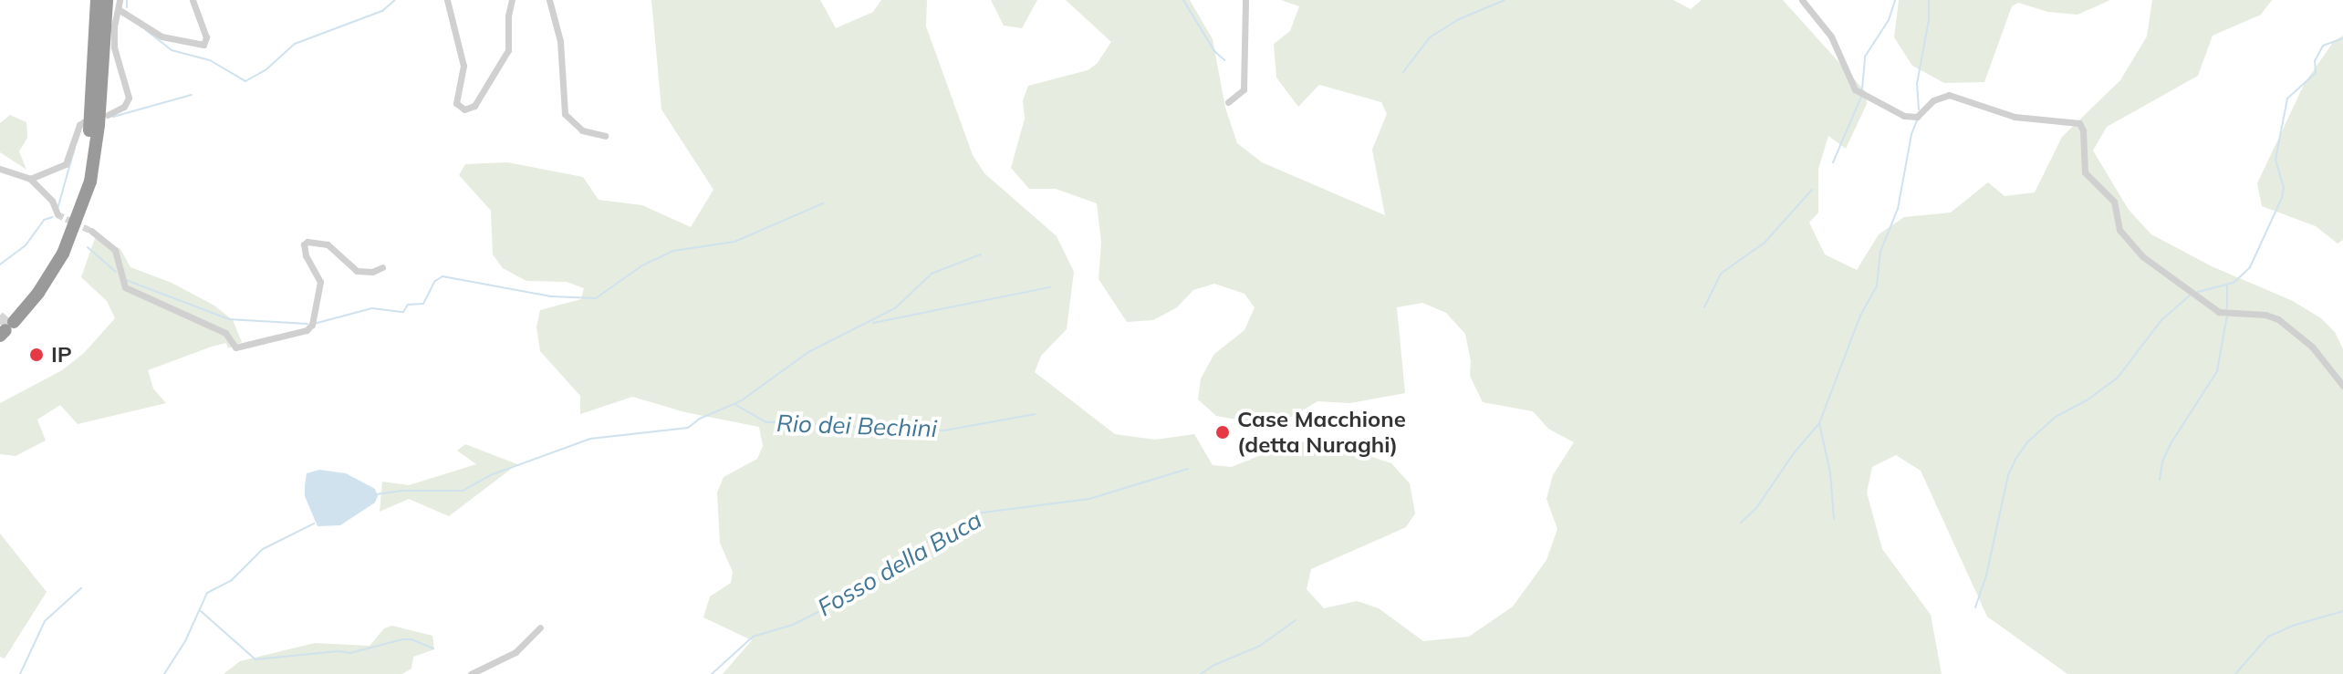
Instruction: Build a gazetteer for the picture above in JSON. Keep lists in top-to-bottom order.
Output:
{
  "water": ["Rio dei Bechini", "Fosso della Buca"],
  "places": ["IP", "Case Macchione (detta Nuraghi)"]
}
